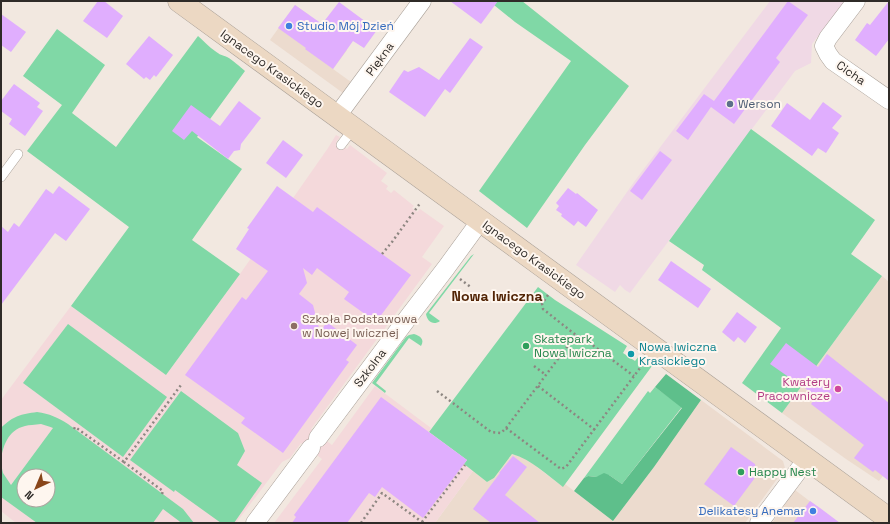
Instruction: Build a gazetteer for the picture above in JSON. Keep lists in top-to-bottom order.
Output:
{
  "streets": {
    "street": [
      "Piękna",
      "Ignacego Krasickiego",
      "Cicha",
      "Szkolna"
    ]
  },
  "crossings": [
    ["Piękna", "Ignacego Krasickiego"],
    ["Ignacego Krasickiego", "Szkolna"]
  ],
  "districts": ["Nowa Iwiczna"],
  "places": [
    "Studio Mój Dzień",
    "Werson",
    "Szkoła Podstawowa w Nowej Iwicznej",
    "Skatepark Nowa Iwiczna",
    "Nowa Iwiczna Krasickiego",
    "Kwatery Pracownicze",
    "Happy Nest",
    "Delikatesy Anemar"
  ],
  "north": "bottom left"
}
